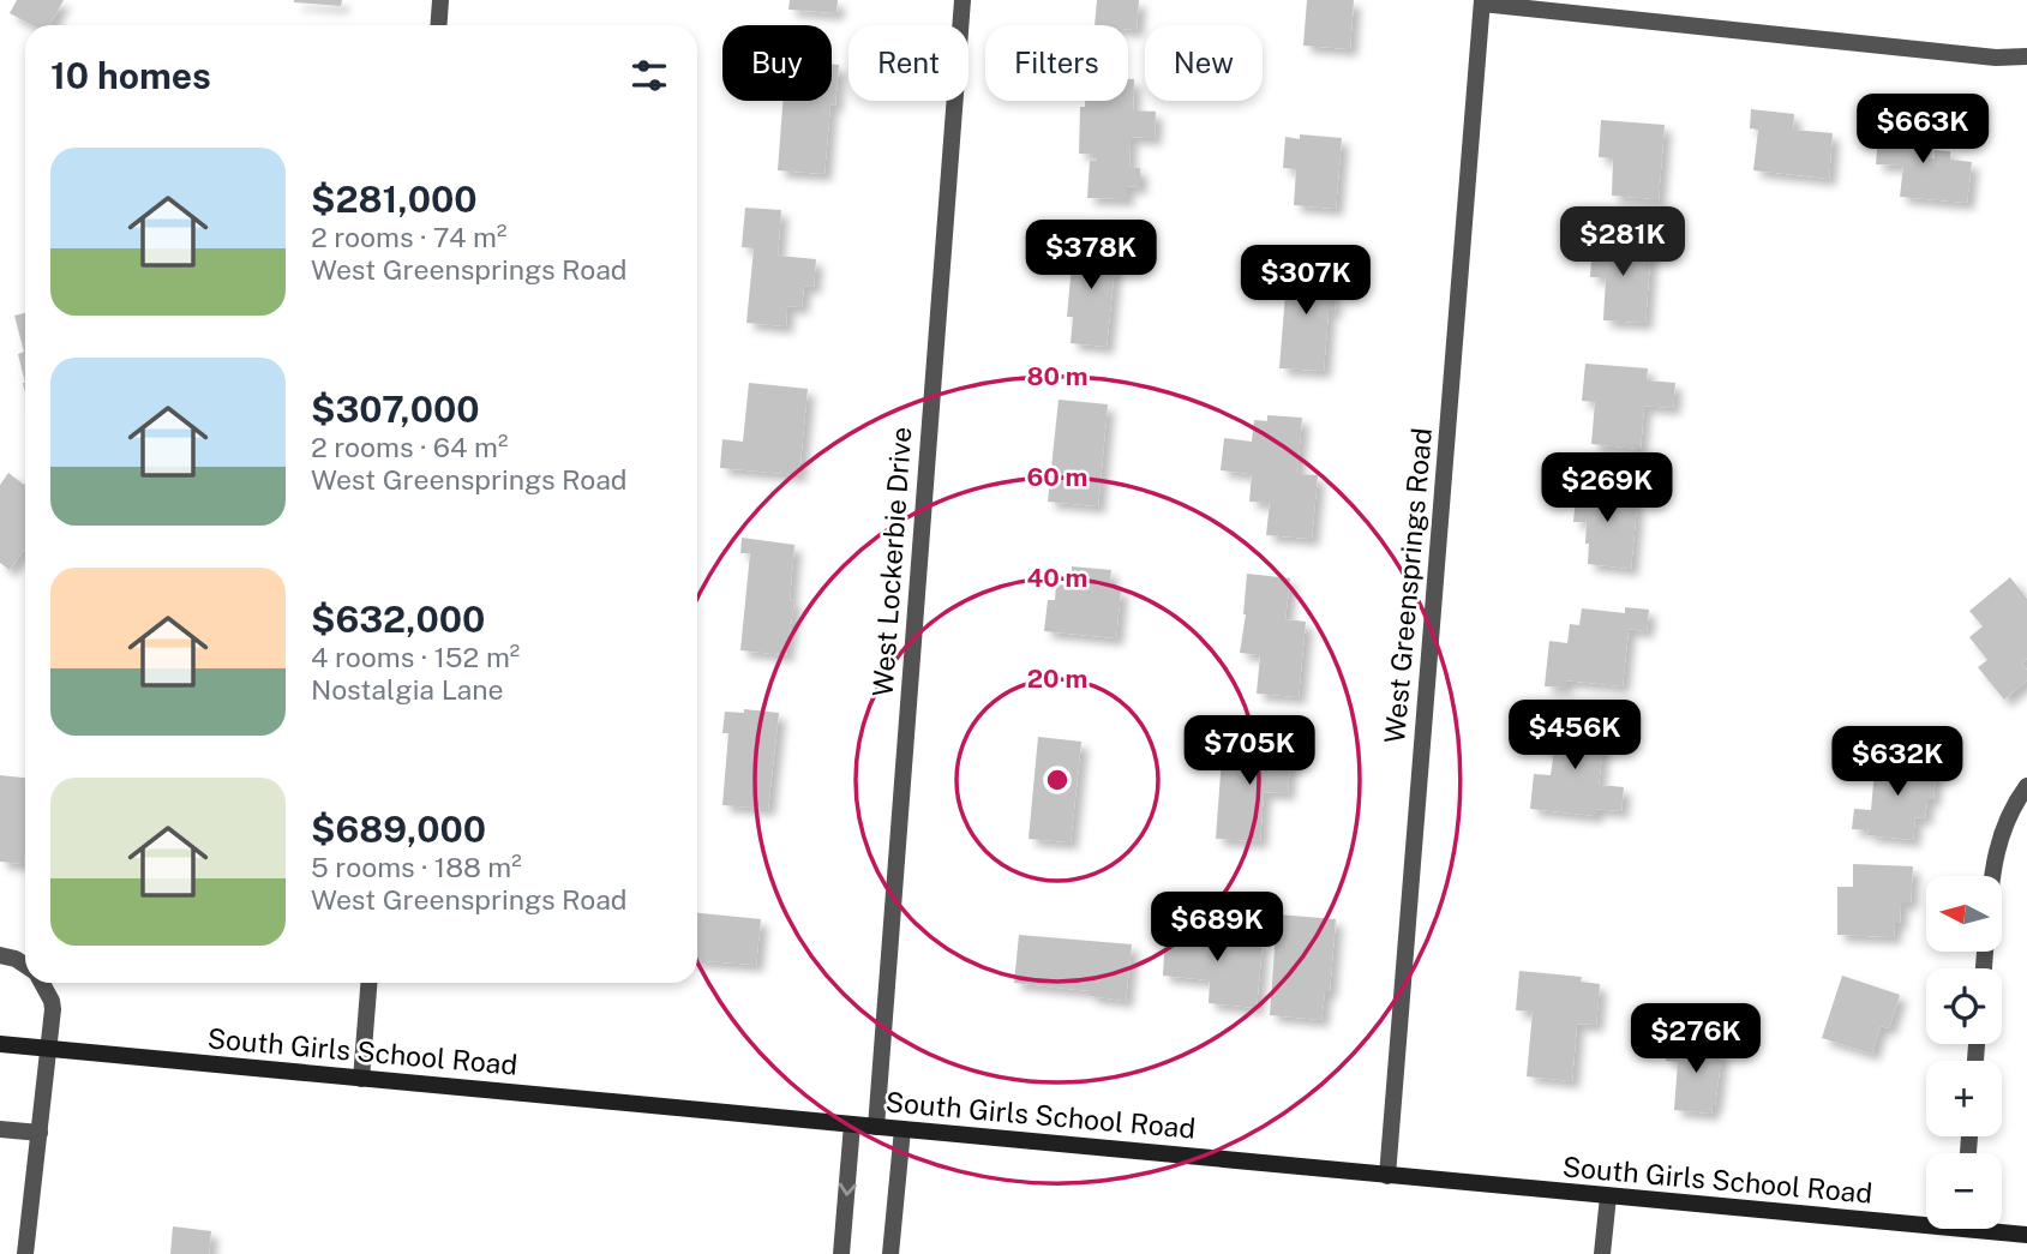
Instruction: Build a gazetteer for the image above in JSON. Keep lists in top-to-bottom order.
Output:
{
  "streets": {
    "main road": ["South Girls School Road"],
    "street": ["West Lockerbie Drive", "West Greensprings Road"]
  },
  "crossings": [
    ["West Lockerbie Drive", "South Girls School Road"],
    ["West Greensprings Road", "South Girls School Road"]
  ],
  "north": "left",
  "page": {
    "chip": [
      "Buy",
      "Rent",
      "Filters",
      "New"
    ],
    "heading": "10 homes",
    "price": [
      "$663K",
      "$281K",
      "$378K",
      "$307K",
      "$269K",
      "$456K",
      "$705K",
      "$632K",
      "$689K",
      "$276K"
    ],
    "list": [
      {
        "name": "$281,000",
        "note": "2 rooms · 74 m² · West Greensprings Road"
      },
      {
        "name": "$307,000",
        "note": "2 rooms · 64 m² · West Greensprings Road"
      },
      {
        "name": "$632,000",
        "note": "4 rooms · 152 m² · Nostalgia Lane"
      },
      {
        "name": "$689,000",
        "note": "5 rooms · 188 m² · West Greensprings Road"
      }
    ],
    "map_buttons": ["+", "−"]
  },
  "rings": [
    "80 m",
    "60 m",
    "40 m",
    "20 m"
  ]
}
